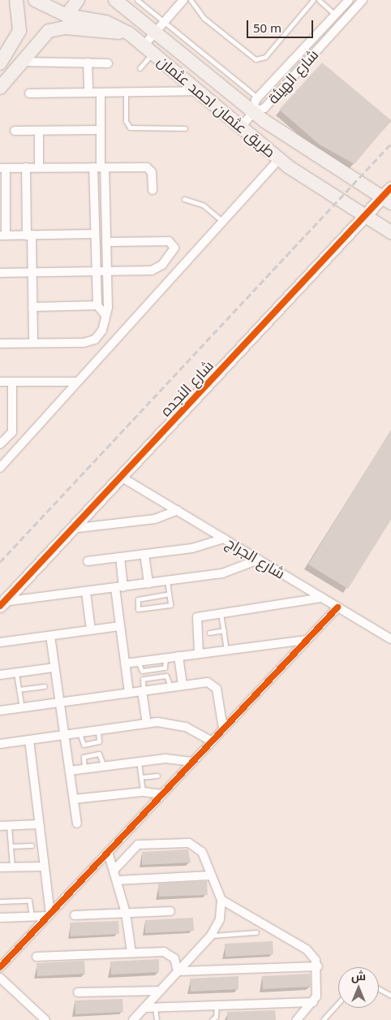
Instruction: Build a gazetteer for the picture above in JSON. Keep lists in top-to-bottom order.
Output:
{
  "streets": {
    "main road": ["طريق عثمان احمد عثمان"],
    "street": ["شارع الهيئة", "شارع النجده", "شارع الجراج"]
  },
  "crossings": [
    ["شارع الهيئة", "طريق عثمان احمد عثمان"],
    ["طريق عثمان احمد عثمان", "شارع النجده"],
    ["شارع النجده", "شارع الجراج"]
  ],
  "scale_bar": "50 m",
  "north": "top"
}
